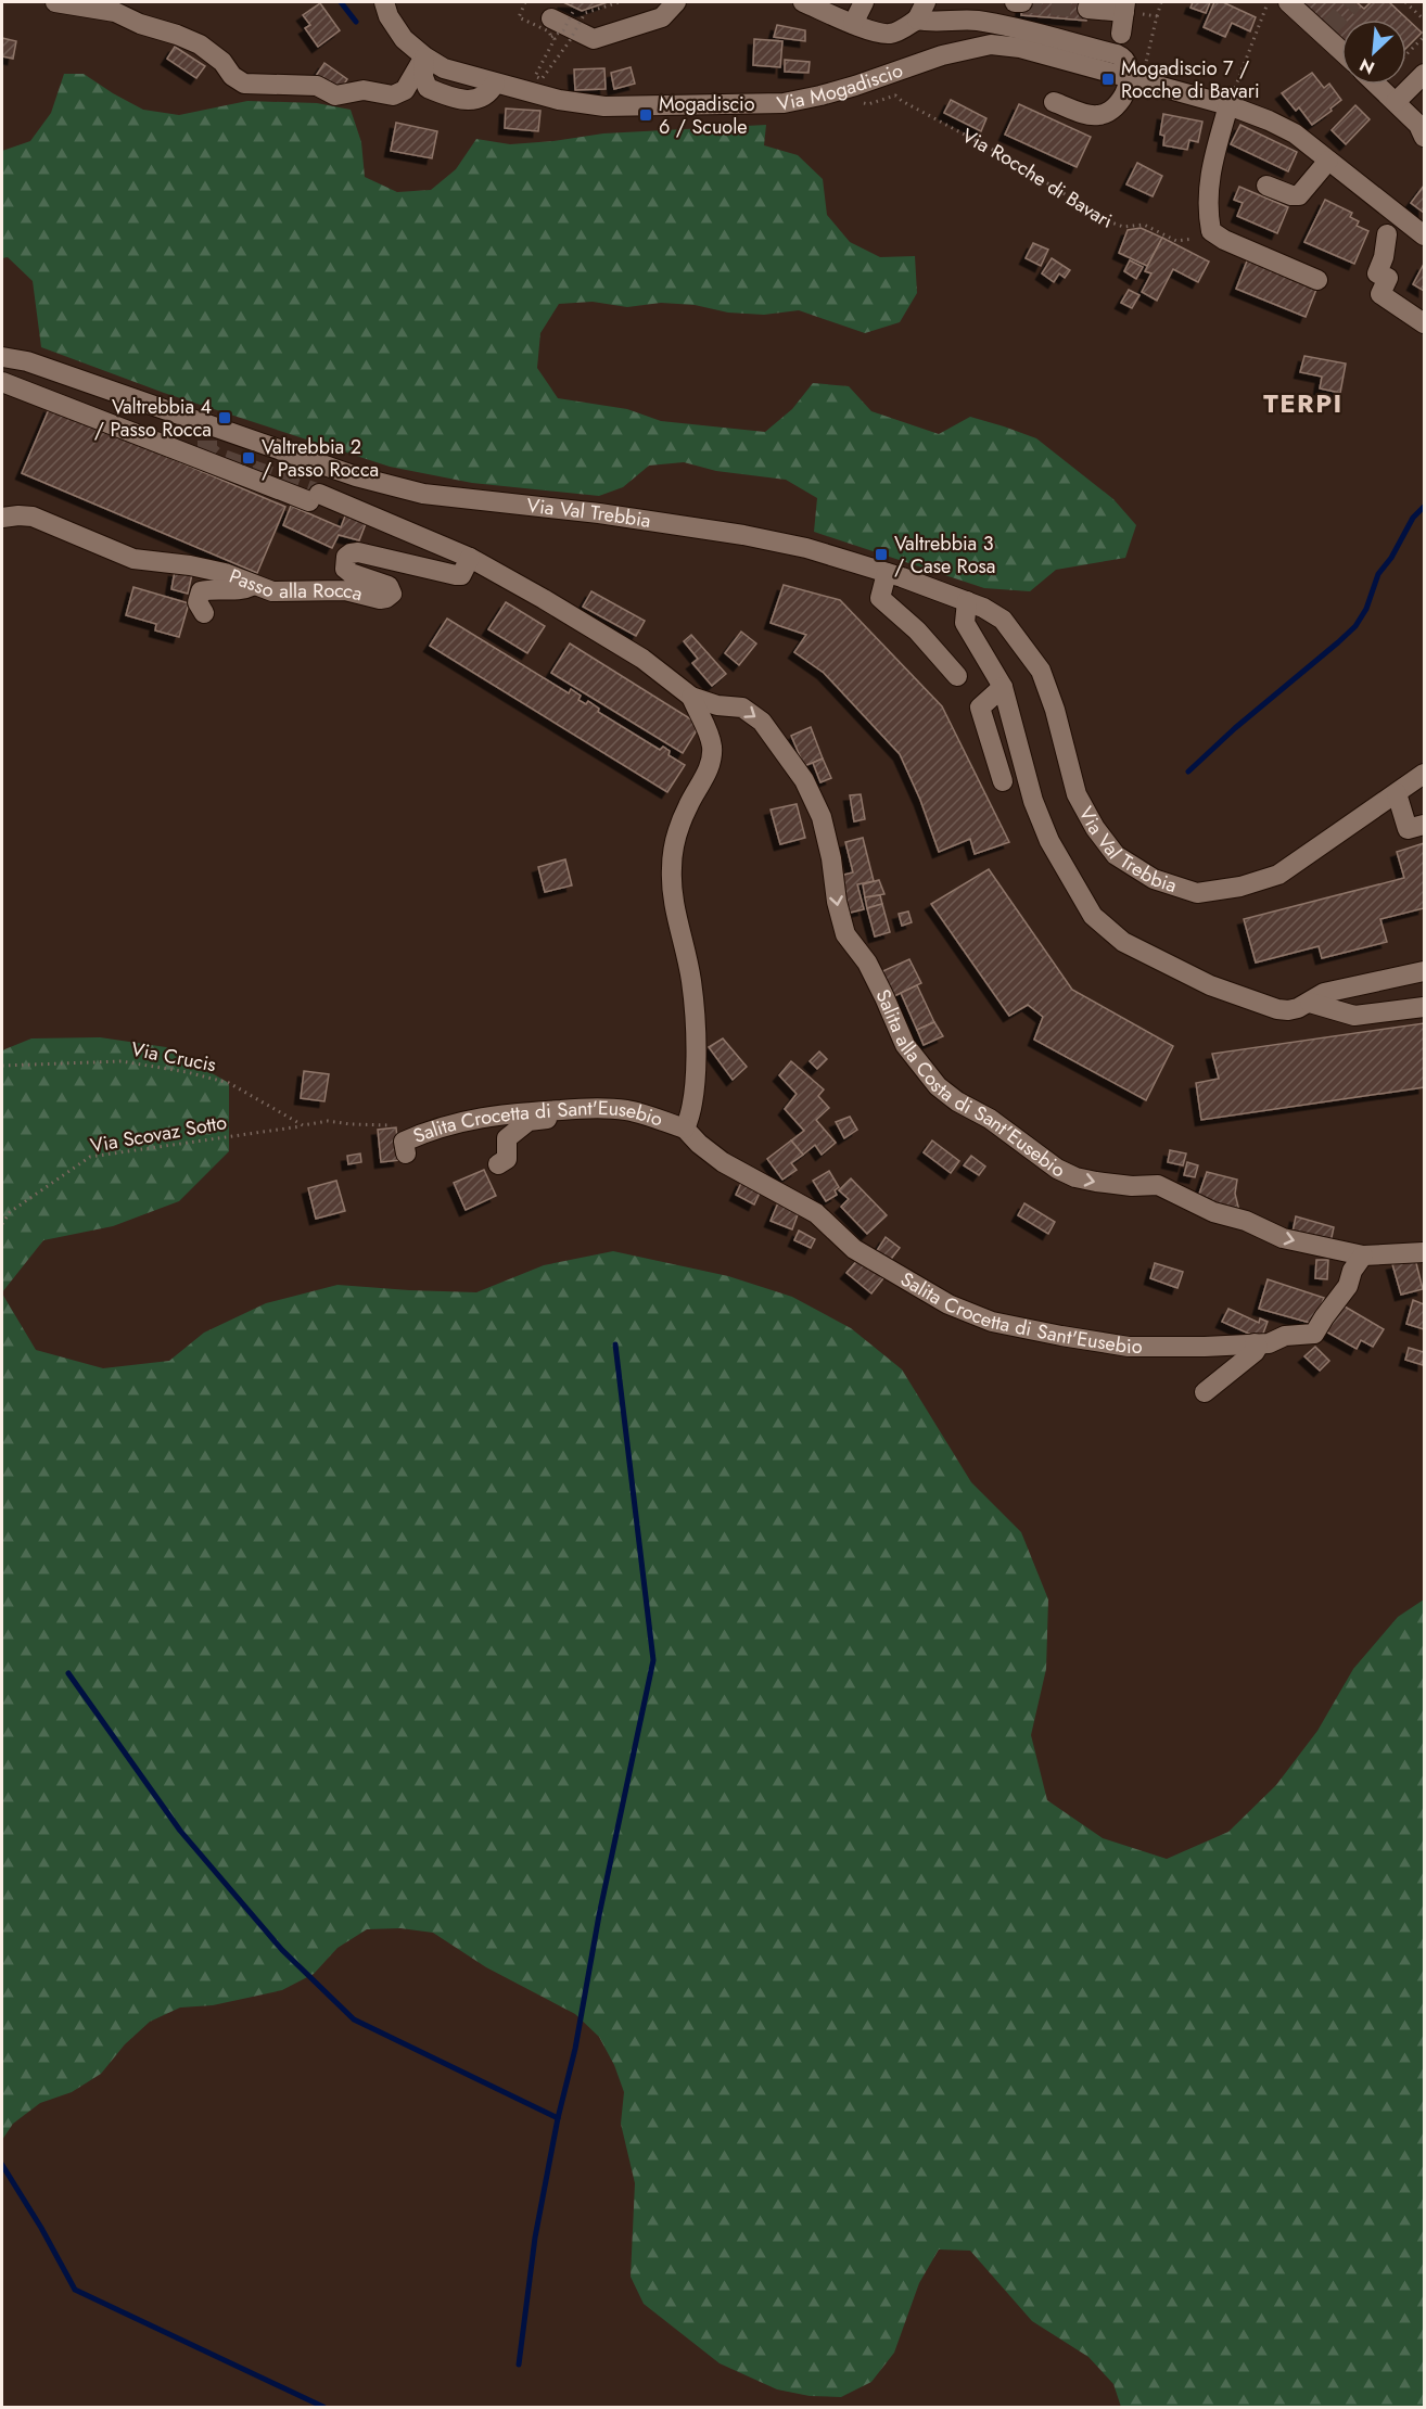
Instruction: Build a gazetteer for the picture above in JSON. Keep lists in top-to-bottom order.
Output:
{
  "streets": {
    "street": [
      "Via Mogadiscio",
      "Via Val Trebbia",
      "Passo alla Rocca",
      "Salita alla Costa di Sant'Eusebio",
      "Salita Crocetta di Sant'Eusebio"
    ],
    "path": ["Via Rocche di Bavari", "Via Crucis", "Via Scovaz Sotto"]
  },
  "crossings": [
    ["Via Crucis", "Via Scovaz Sotto"],
    ["Salita alla Costa di Sant'Eusebio", "Salita Crocetta di Sant'Eusebio"]
  ],
  "one_way": ["Salita alla Costa di Sant'Eusebio"],
  "districts": ["TERPI"],
  "places": {
    "transit": [
      "Mogadiscio 7 / Rocche di Bavari",
      "Mogadiscio 6 / Scuole",
      "Valtrebbia 4 / Passo Rocca",
      "Valtrebbia 2 / Passo Rocca",
      "Valtrebbia 3 / Case Rosa"
    ]
  },
  "north": "bottom left"
}
